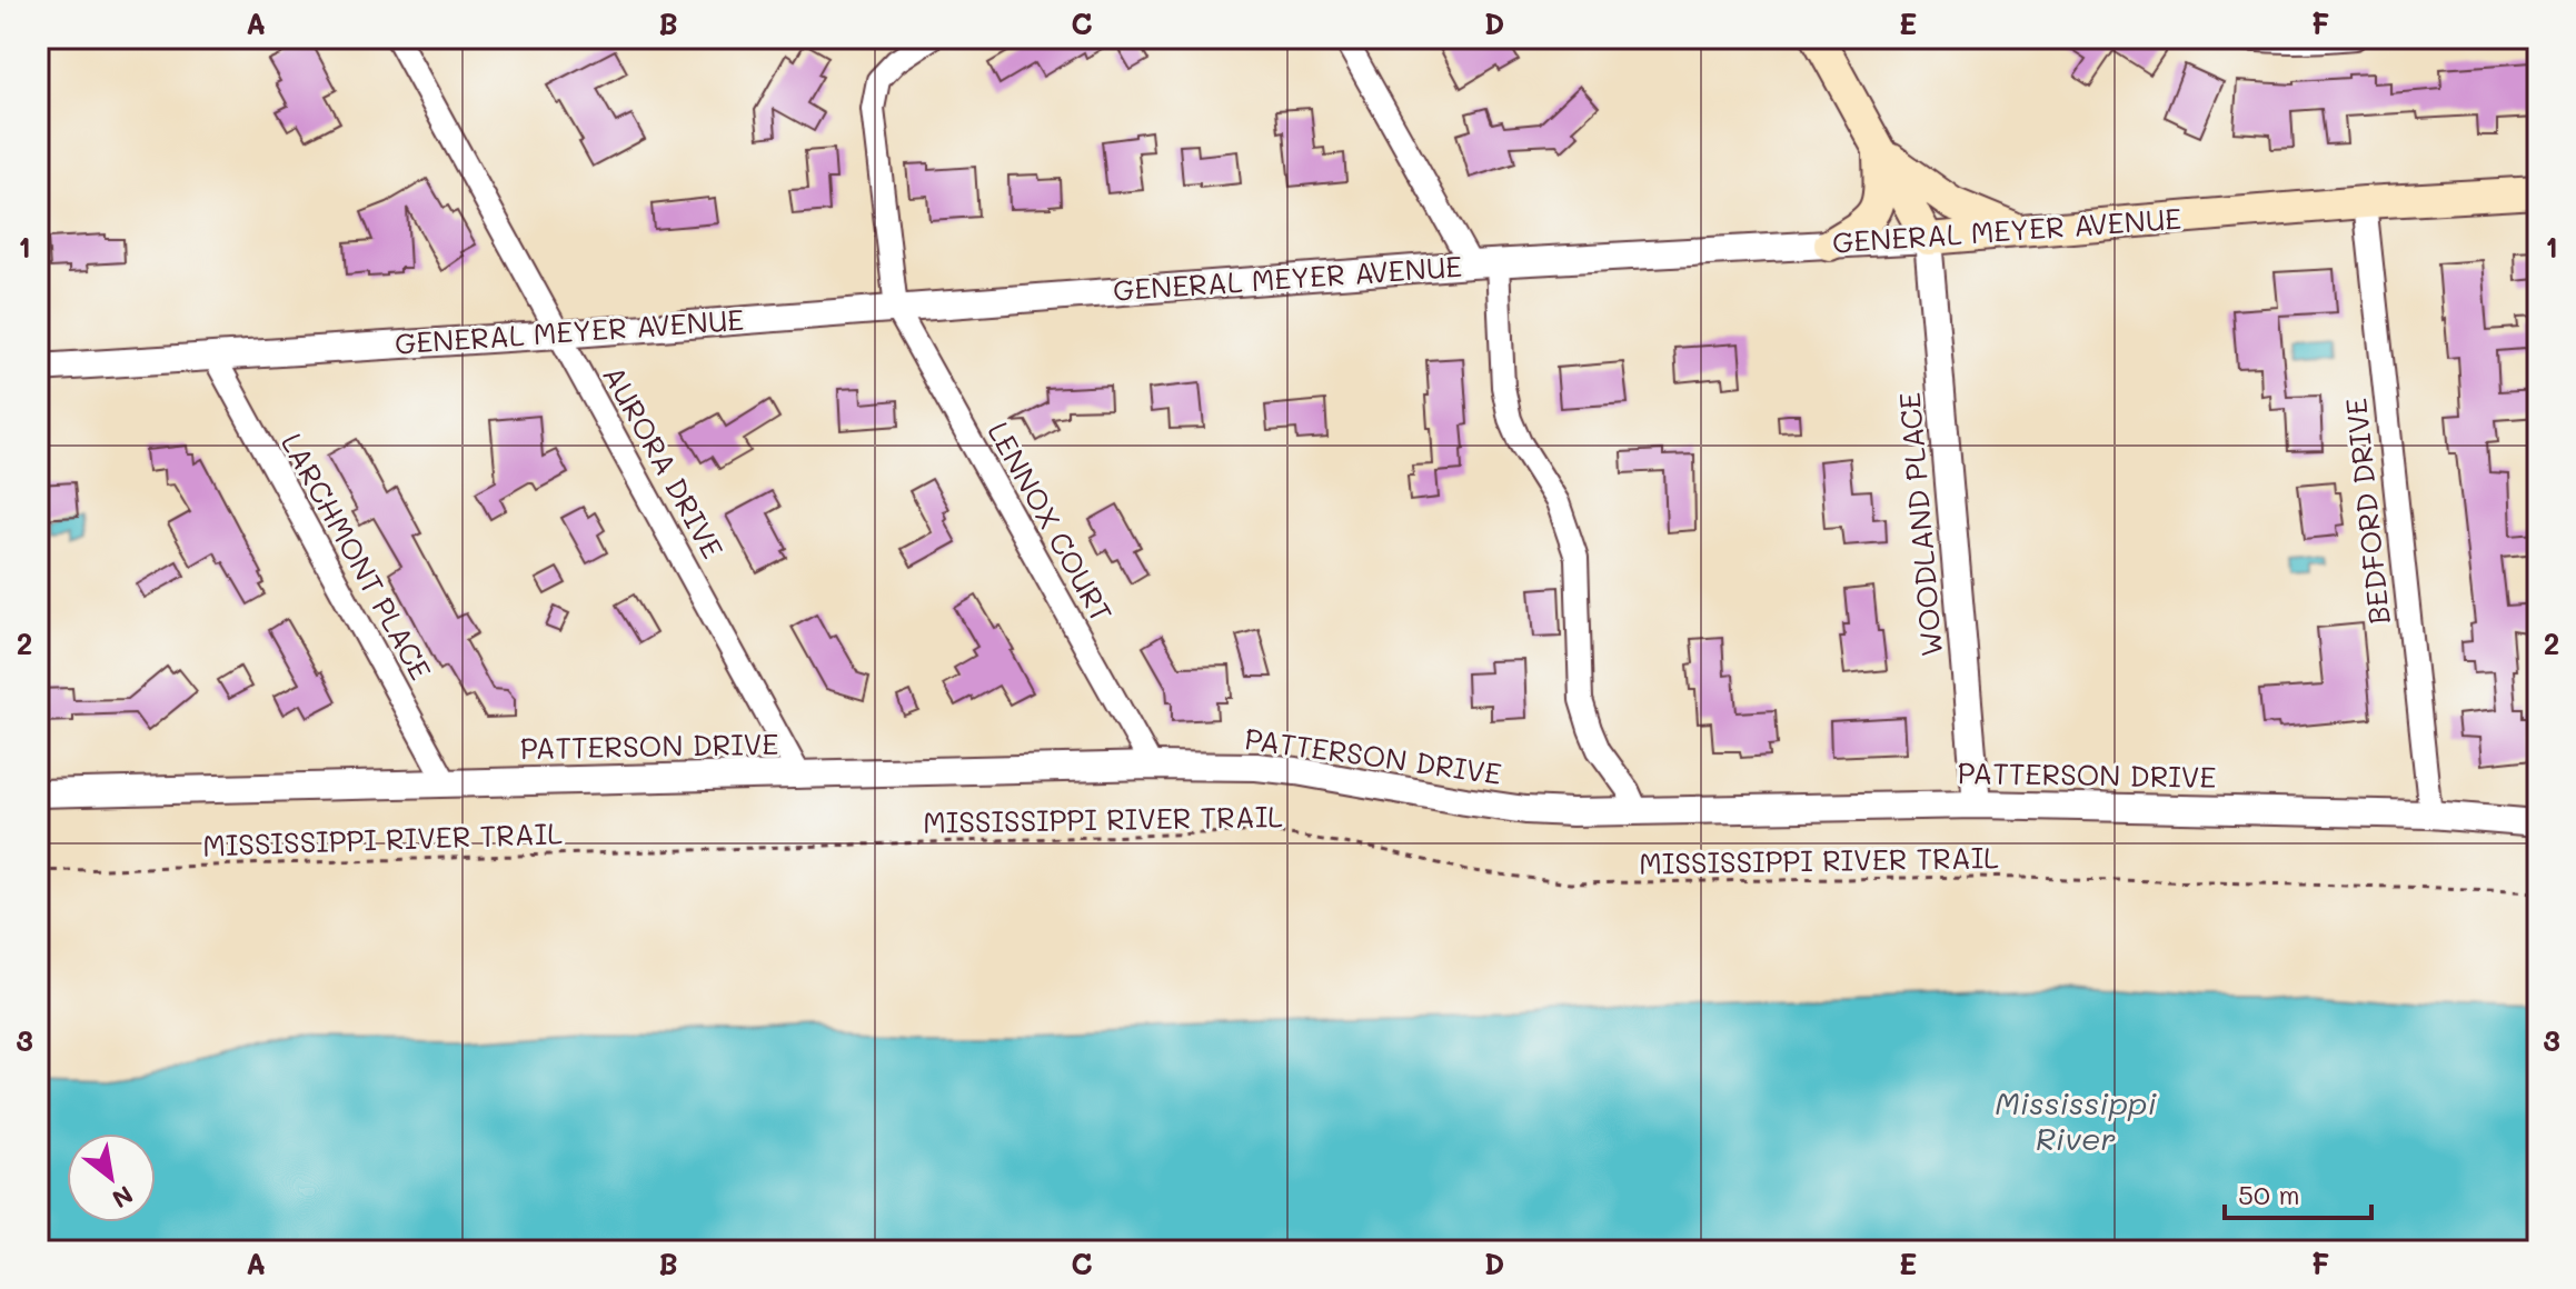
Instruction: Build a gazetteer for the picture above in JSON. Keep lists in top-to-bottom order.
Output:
{
  "streets": {
    "main road": ["GENERAL MEYER AVENUE"],
    "street": [
      "AURORA DRIVE",
      "BEDFORD DRIVE",
      "LENNOX COURT",
      "WOODLAND PLACE",
      "LARCHMONT PLACE",
      "PATTERSON DRIVE"
    ],
    "path": ["MISSISSIPPI RIVER TRAIL"]
  },
  "crossings": [
    ["GENERAL MEYER AVENUE", "AURORA DRIVE"],
    ["GENERAL MEYER AVENUE", "BEDFORD DRIVE"],
    ["GENERAL MEYER AVENUE", "LENNOX COURT"],
    ["GENERAL MEYER AVENUE", "WOODLAND PLACE"],
    ["GENERAL MEYER AVENUE", "LARCHMONT PLACE"],
    ["AURORA DRIVE", "PATTERSON DRIVE"],
    ["BEDFORD DRIVE", "PATTERSON DRIVE"],
    ["LENNOX COURT", "PATTERSON DRIVE"],
    ["WOODLAND PLACE", "PATTERSON DRIVE"],
    ["LARCHMONT PLACE", "PATTERSON DRIVE"]
  ],
  "water": ["Mississippi River"],
  "scale_bar": "50 m",
  "north": "bottom right",
  "grid": {
    "columns": [
      "A",
      "B",
      "C",
      "D",
      "E",
      "F"
    ],
    "rows": ["1", "2", "3"]
  }
}
